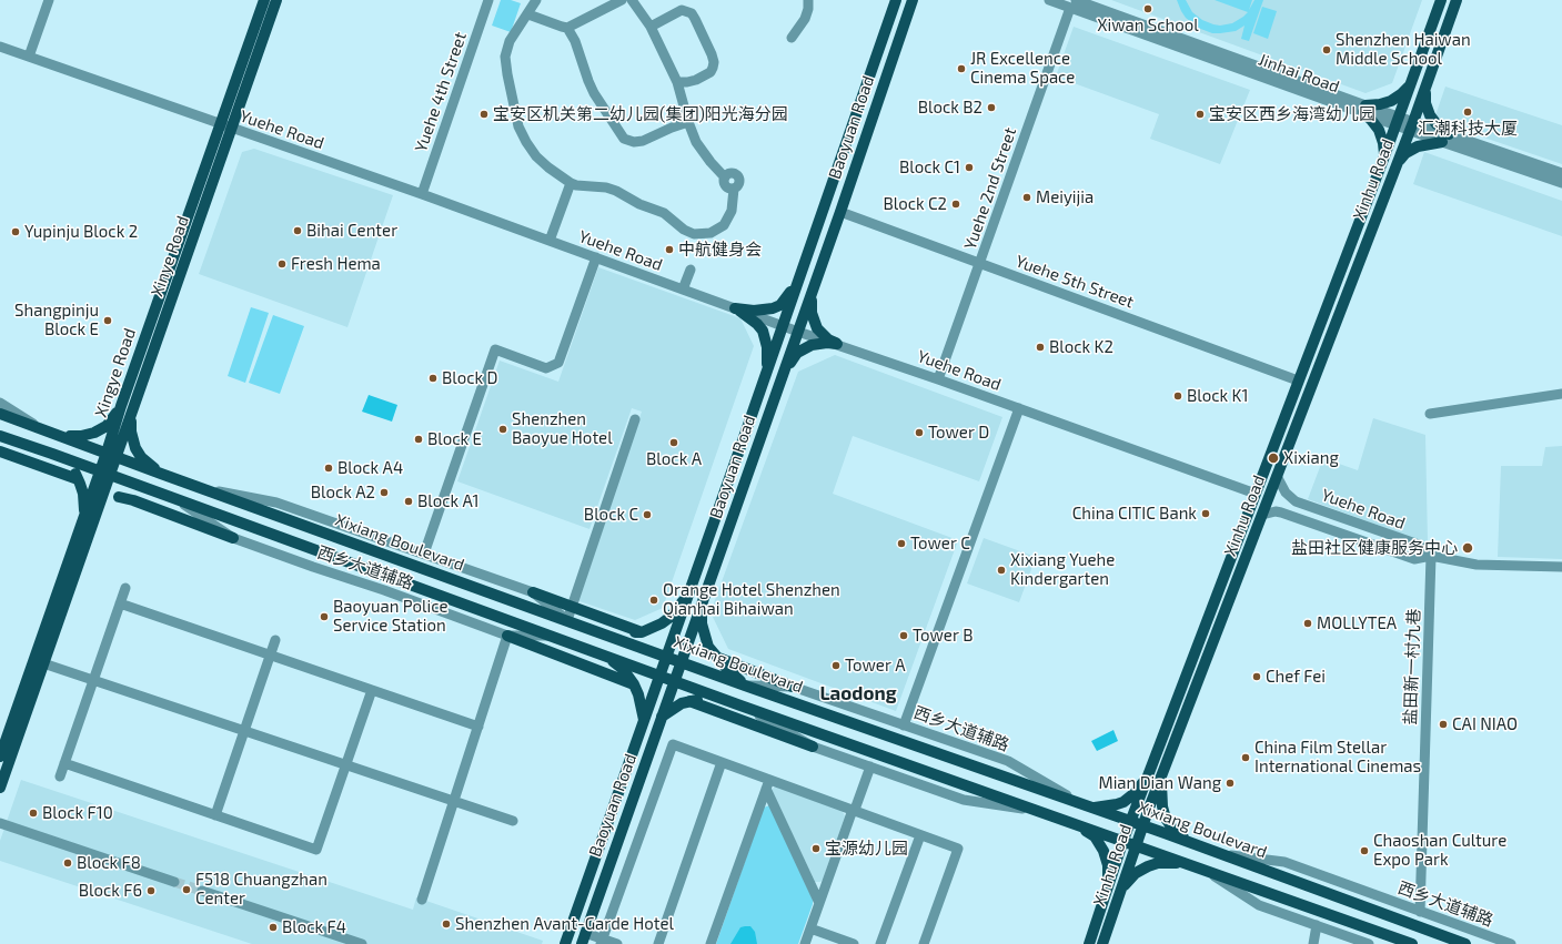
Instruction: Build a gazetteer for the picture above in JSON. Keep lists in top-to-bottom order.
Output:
{
  "streets": {
    "main road": [
      "Baoyuan Road",
      "Xinhu Road",
      "Xinye Road",
      "Xingye Road",
      "Xixiang Boulevard"
    ],
    "street": [
      "Jinhai Road",
      "Yuehe 4th Street",
      "Yuehe Road",
      "Yuehe 2nd Street",
      "Yuehe 5th Street",
      "西乡大道辅路",
      "盐田新一村九巷"
    ]
  },
  "crossings": [
    ["Jinhai Road", "Xinhu Road"],
    ["Jinhai Road", "Yuehe 2nd Street"],
    ["Yuehe 4th Street", "Yuehe Road"],
    ["Baoyuan Road", "Yuehe Road"],
    ["Baoyuan Road", "Yuehe 5th Street"],
    ["Baoyuan Road", "Xixiang Boulevard"],
    ["Yuehe Road", "Xinhu Road"],
    ["Yuehe Road", "Yuehe 2nd Street"],
    ["Yuehe Road", "Xinye Road"],
    ["Yuehe Road", "Xingye Road"],
    ["Yuehe Road", "盐田新一村九巷"],
    ["Xinhu Road", "Yuehe 5th Street"],
    ["Xinhu Road", "Xixiang Boulevard"],
    ["Yuehe 2nd Street", "Yuehe 5th Street"],
    ["Xinye Road", "Xingye Road"],
    ["Xinye Road", "Xixiang Boulevard"],
    ["Xingye Road", "Xixiang Boulevard"],
    ["Xixiang Boulevard", "西乡大道辅路"],
    ["西乡大道辅路", "盐田新一村九巷"]
  ],
  "districts": ["Laodong"],
  "places": [
    "Xiwan School",
    "Shenzhen Haiwan Middle School",
    "JR Excellence Cinema Space",
    "Block B2",
    "汇潮科技大厦",
    "宝安区机关第二幼儿园(集团)阳光海分园",
    "宝安区西乡海湾幼儿园",
    "Block C1",
    "Meiyijia",
    "Block C2",
    "Bihai Center",
    "Yupinju Block 2",
    "中航健身会",
    "Fresh Hema",
    "Shangpinju Block E",
    "Block K2",
    "Block D",
    "Block K1",
    "Shenzhen Baoyue Hotel",
    "Tower D",
    "Block E",
    "Block A",
    "Xixiang",
    "Block A4",
    "Block A2",
    "Block A1",
    "China CITIC Bank",
    "Block C",
    "Tower C",
    "盐田社区健康服务中心",
    "Xixiang Yuehe Kindergarten",
    "Orange Hotel Shenzhen Qianhai Bihaiwan",
    "Baoyuan Police Service Station",
    "MOLLYTEA",
    "Tower B",
    "Tower A",
    "Chef Fei",
    "CAI NIAO",
    "China Film Stellar International Cinemas",
    "Mian Dian Wang",
    "Block F10",
    "宝源幼儿园",
    "Chaoshan Culture Expo Park",
    "Block F8",
    "F518 Chuangzhan Center",
    "Block F6",
    "Shenzhen Avant-Garde Hotel",
    "Block F4"
  ]
}
